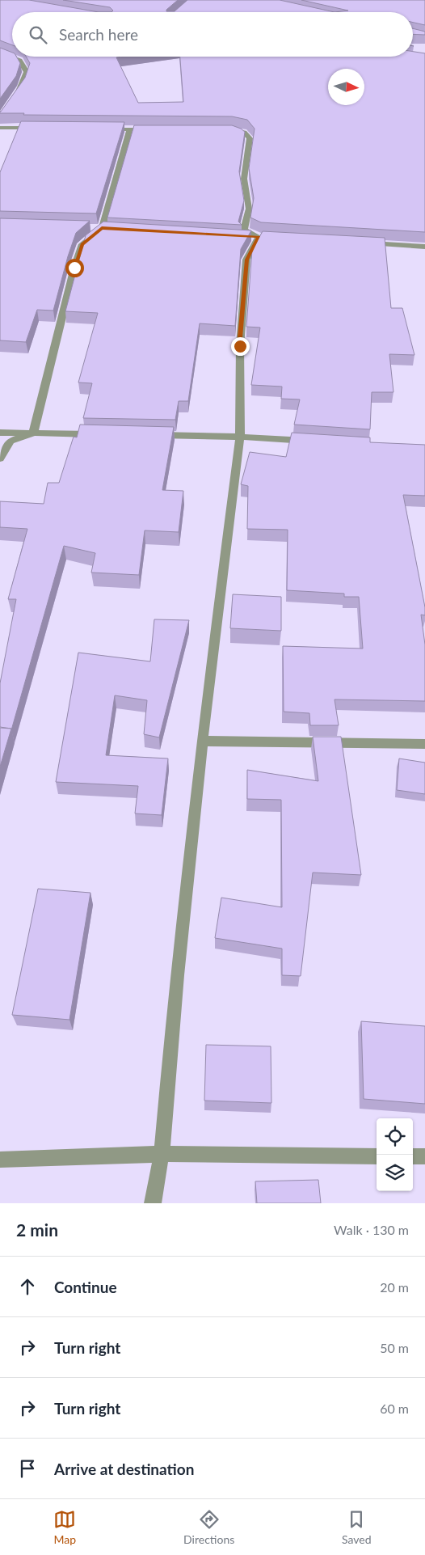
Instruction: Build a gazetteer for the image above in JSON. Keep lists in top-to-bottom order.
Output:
{
  "north": "right",
  "page": {
    "search": "Search here",
    "heading": ["2 min", "Walk · 130 m"],
    "list": [
      ["Continue", "20 m"],
      ["Turn right", "50 m"],
      ["Turn right", "60 m"],
      "Arrive at destination"
    ],
    "nav": ["Map", "Directions", "Saved"]
  }
}
